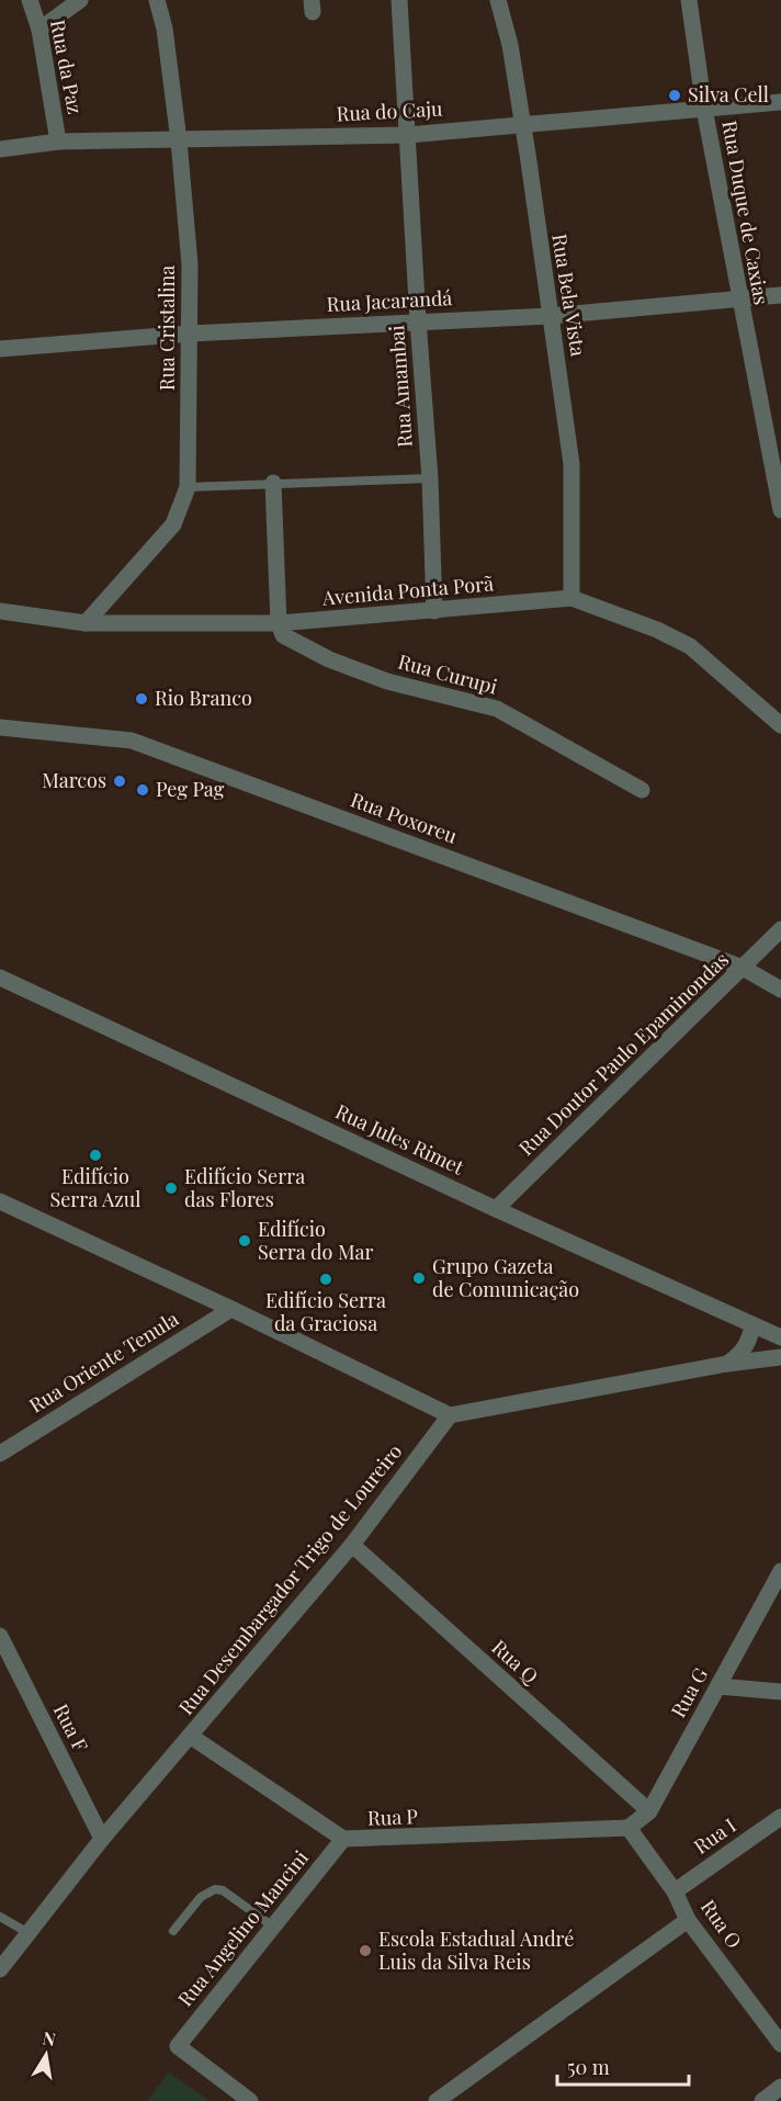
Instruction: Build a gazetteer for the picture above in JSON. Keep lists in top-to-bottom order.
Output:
{
  "streets": {
    "street": [
      "Rua da Paz",
      "Rua do Caju",
      "Rua Duque de Caxias",
      "Rua Bela Vista",
      "Rua Jacarandá",
      "Rua Cristalina",
      "Rua Amambai",
      "Avenida Ponta Porã",
      "Rua Curupi",
      "Rua Poxoreu",
      "Rua Doutor Paulo Epaminondas",
      "Rua Jules Rimet",
      "Rua Oriente Tenula",
      "Rua Desembargador Trigo de Loureiro",
      "Rua Q",
      "Rua G",
      "Rua F",
      "Rua P",
      "Rua I",
      "Rua O",
      "Rua Angelino Mancini"
    ]
  },
  "crossings": [
    ["Rua da Paz", "Rua do Caju"],
    ["Rua do Caju", "Rua Duque de Caxias"],
    ["Rua do Caju", "Rua Bela Vista"],
    ["Rua do Caju", "Rua Cristalina"],
    ["Rua do Caju", "Rua Amambai"],
    ["Rua Duque de Caxias", "Rua Jacarandá"],
    ["Rua Bela Vista", "Rua Jacarandá"],
    ["Rua Bela Vista", "Avenida Ponta Porã"],
    ["Rua Jacarandá", "Rua Cristalina"],
    ["Rua Jacarandá", "Rua Amambai"],
    ["Rua Cristalina", "Avenida Ponta Porã"],
    ["Rua Amambai", "Avenida Ponta Porã"],
    ["Avenida Ponta Porã", "Rua Curupi"],
    ["Rua Poxoreu", "Rua Doutor Paulo Epaminondas"],
    ["Rua Doutor Paulo Epaminondas", "Rua Jules Rimet"],
    ["Rua Desembargador Trigo de Loureiro", "Rua Q"],
    ["Rua Desembargador Trigo de Loureiro", "Rua F"],
    ["Rua Desembargador Trigo de Loureiro", "Rua P"],
    ["Rua Q", "Rua G"],
    ["Rua G", "Rua P"],
    ["Rua G", "Rua O"],
    ["Rua P", "Rua O"],
    ["Rua P", "Rua Angelino Mancini"],
    ["Rua I", "Rua O"]
  ],
  "places": [
    "Silva Cell",
    "Rio Branco",
    "Marcos",
    "Peg Pag",
    "Edifício Serra Azul",
    "Edifício Serra das Flores",
    "Edifício Serra do Mar",
    "Grupo Gazeta de Comunicação",
    "Edifício Serra da Graciosa",
    "Escola Estadual André Luis da Silva Reis"
  ],
  "scale_bar": "50 m",
  "north": "top"
}
